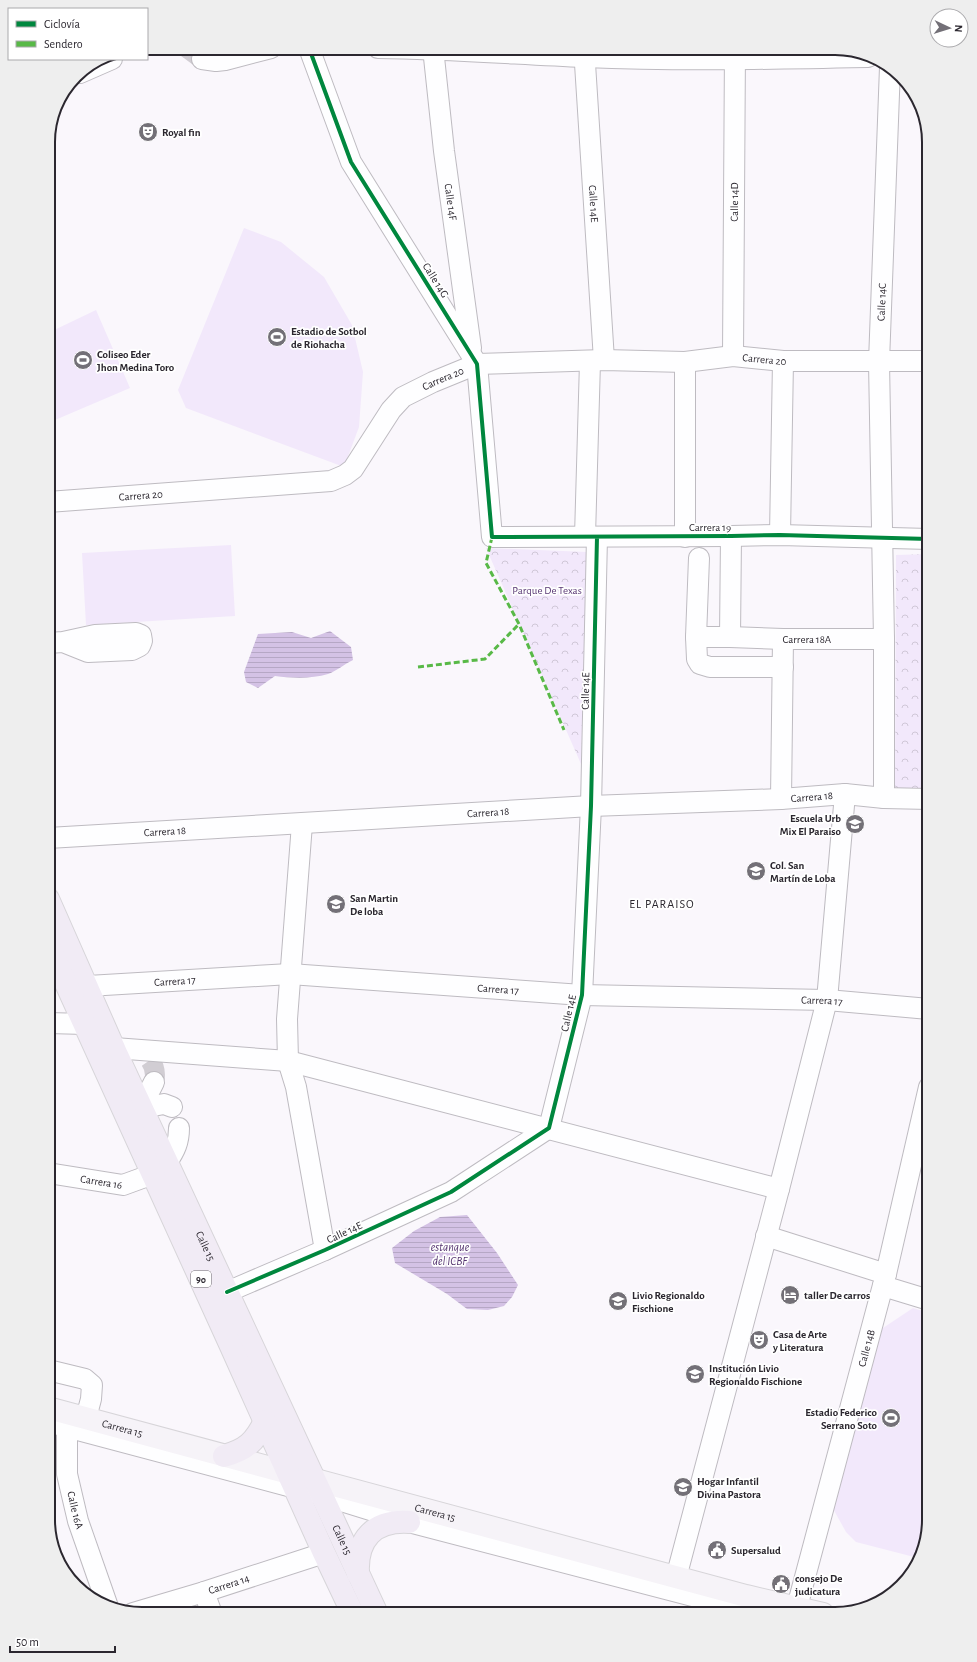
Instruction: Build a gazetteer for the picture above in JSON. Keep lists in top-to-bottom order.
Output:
{
  "streets": {
    "highway": ["Calle 15", "90"],
    "main road": ["Carrera 15"],
    "street": [
      "Calle 14F",
      "Calle 14D",
      "Calle 14E",
      "Calle 14G",
      "Calle 14C",
      "Carrera 20",
      "Carrera 19",
      "Carrera 18A",
      "Carrera 18",
      "Carrera 17",
      "Carrera 16",
      "Calle 14B",
      "Calle 16A",
      "Carrera 14"
    ]
  },
  "crossings": [
    ["Calle 14F", "Calle 14G"],
    ["Calle 14F", "Carrera 20"],
    ["Calle 14D", "Carrera 20"],
    ["Calle 14E", "Carrera 20"],
    ["Calle 14E", "Carrera 19"],
    ["Calle 14E", "Carrera 18"],
    ["Calle 14E", "Carrera 17"],
    ["Calle 14E", "Calle 15"],
    ["Calle 14G", "Carrera 20"],
    ["Calle 14G", "Carrera 19"],
    ["Calle 14C", "Carrera 20"],
    ["Calle 14C", "Carrera 19"],
    ["Carrera 17", "Calle 15"],
    ["Carrera 16", "Calle 15"],
    ["Calle 15", "Carrera 15"],
    ["Calle 15", "Carrera 14"],
    ["Carrera 15", "Calle 16A"]
  ],
  "districts": ["EL PARAISO"],
  "water": ["estanque del ICBF"],
  "parks": ["Parque De Texas"],
  "places": {
    "theatre": ["Royal fin", "Casa de Arte y Literatura"],
    "sports": ["Estadio de Sotbol de Riohacha", "Coliseo Eder Jhon Medina Toro", "Estadio Federico Serrano Soto"],
    "school or university": [
      "Escuela Urb Mix El Paraiso",
      "Col. San Martín de Loba",
      "San Martin De loba",
      "Livio Regionaldo Fischione",
      "Institución Livio Regionaldo Fischione",
      "Hogar Infantil Divina Pastora"
    ],
    "hotel": ["taller De carros"],
    "public building": ["Supersalud", "consejo De judicatura"]
  },
  "legend": ["Ciclovía", "Sendero"],
  "scale_bar": "50 m",
  "north": "right"
}
